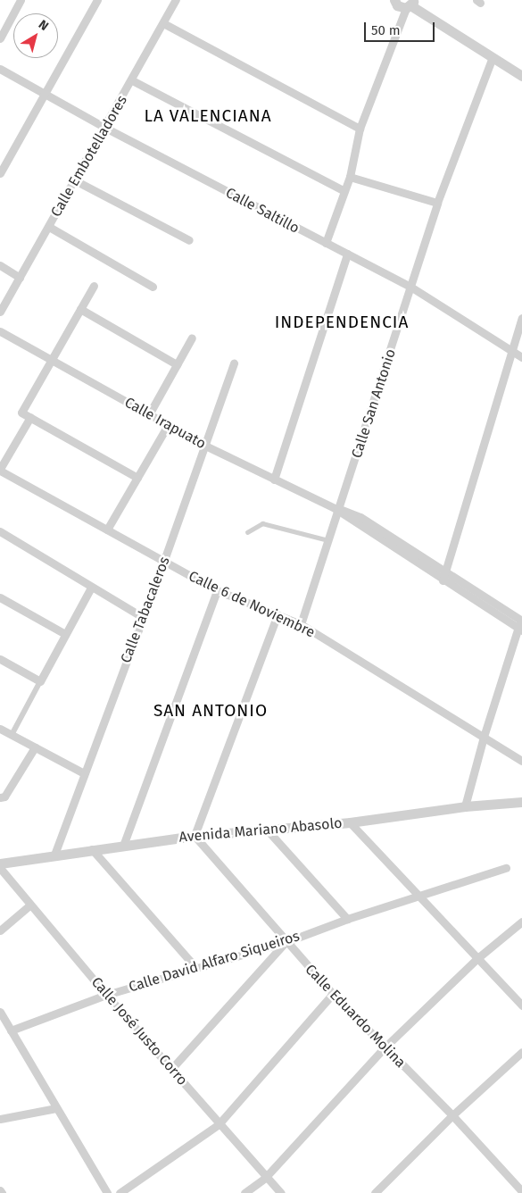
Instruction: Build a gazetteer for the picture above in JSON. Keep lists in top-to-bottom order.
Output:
{
  "streets": {
    "street": [
      "Calle Embotelladores",
      "Calle Saltillo",
      "Calle San Antonio",
      "Calle Irapuato",
      "Calle 6 de Noviembre",
      "Calle Tabacaleros",
      "Avenida Mariano Abasolo",
      "Calle David Alfaro Siqueiros",
      "Calle Eduardo Molina",
      "Calle José Justo Corro"
    ]
  },
  "crossings": [
    ["Calle Embotelladores", "Calle Saltillo"],
    ["Calle Saltillo", "Calle San Antonio"],
    ["Calle San Antonio", "Calle Irapuato"],
    ["Calle San Antonio", "Calle 6 de Noviembre"],
    ["Calle Irapuato", "Calle Tabacaleros"],
    ["Calle 6 de Noviembre", "Calle Tabacaleros"],
    ["Calle Tabacaleros", "Avenida Mariano Abasolo"],
    ["Avenida Mariano Abasolo", "Calle Eduardo Molina"],
    ["Calle David Alfaro Siqueiros", "Calle Eduardo Molina"],
    ["Calle David Alfaro Siqueiros", "Calle José Justo Corro"]
  ],
  "districts": ["LA VALENCIANA", "INDEPENDENCIA", "SAN ANTONIO"],
  "scale_bar": "50 m",
  "north": "top right"
}
